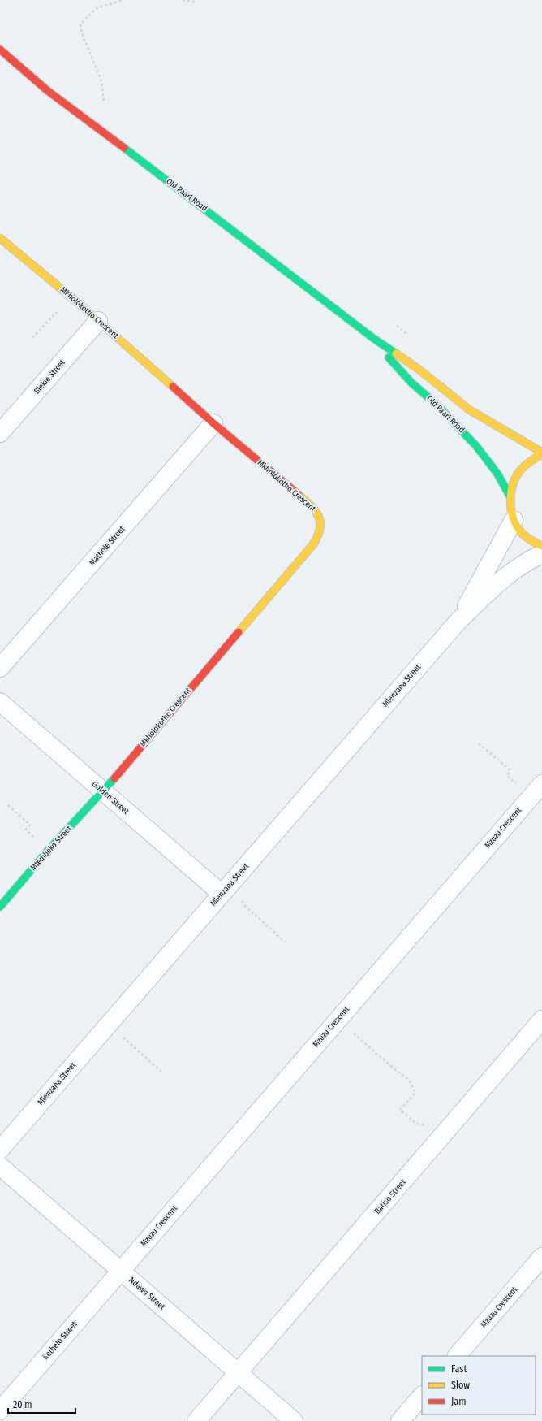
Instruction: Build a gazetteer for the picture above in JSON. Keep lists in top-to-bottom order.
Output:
{
  "streets": {
    "main road": ["Old Paarl Road", "Mkholokotho Crescent", "Mtembeko Street"],
    "street": [
      "Blekie Street",
      "Mathole Street",
      "Mlenzana Street",
      "Golden Street",
      "Mzuzu Crescent",
      "Batiso Street",
      "Ndawo Street",
      "Kethelo Street"
    ]
  },
  "crossings": [
    ["Old Paarl Road", "Mlenzana Street"],
    ["Mkholokotho Crescent", "Blekie Street"],
    ["Mkholokotho Crescent", "Mathole Street"],
    ["Mkholokotho Crescent", "Golden Street"],
    ["Mkholokotho Crescent", "Mtembeko Street"],
    ["Mlenzana Street", "Golden Street"],
    ["Golden Street", "Mtembeko Street"],
    ["Mzuzu Crescent", "Ndawo Street"],
    ["Mzuzu Crescent", "Kethelo Street"],
    ["Batiso Street", "Ndawo Street"],
    ["Ndawo Street", "Kethelo Street"]
  ],
  "legend": ["Fast", "Slow", "Jam"],
  "scale_bar": "20 m"
}
